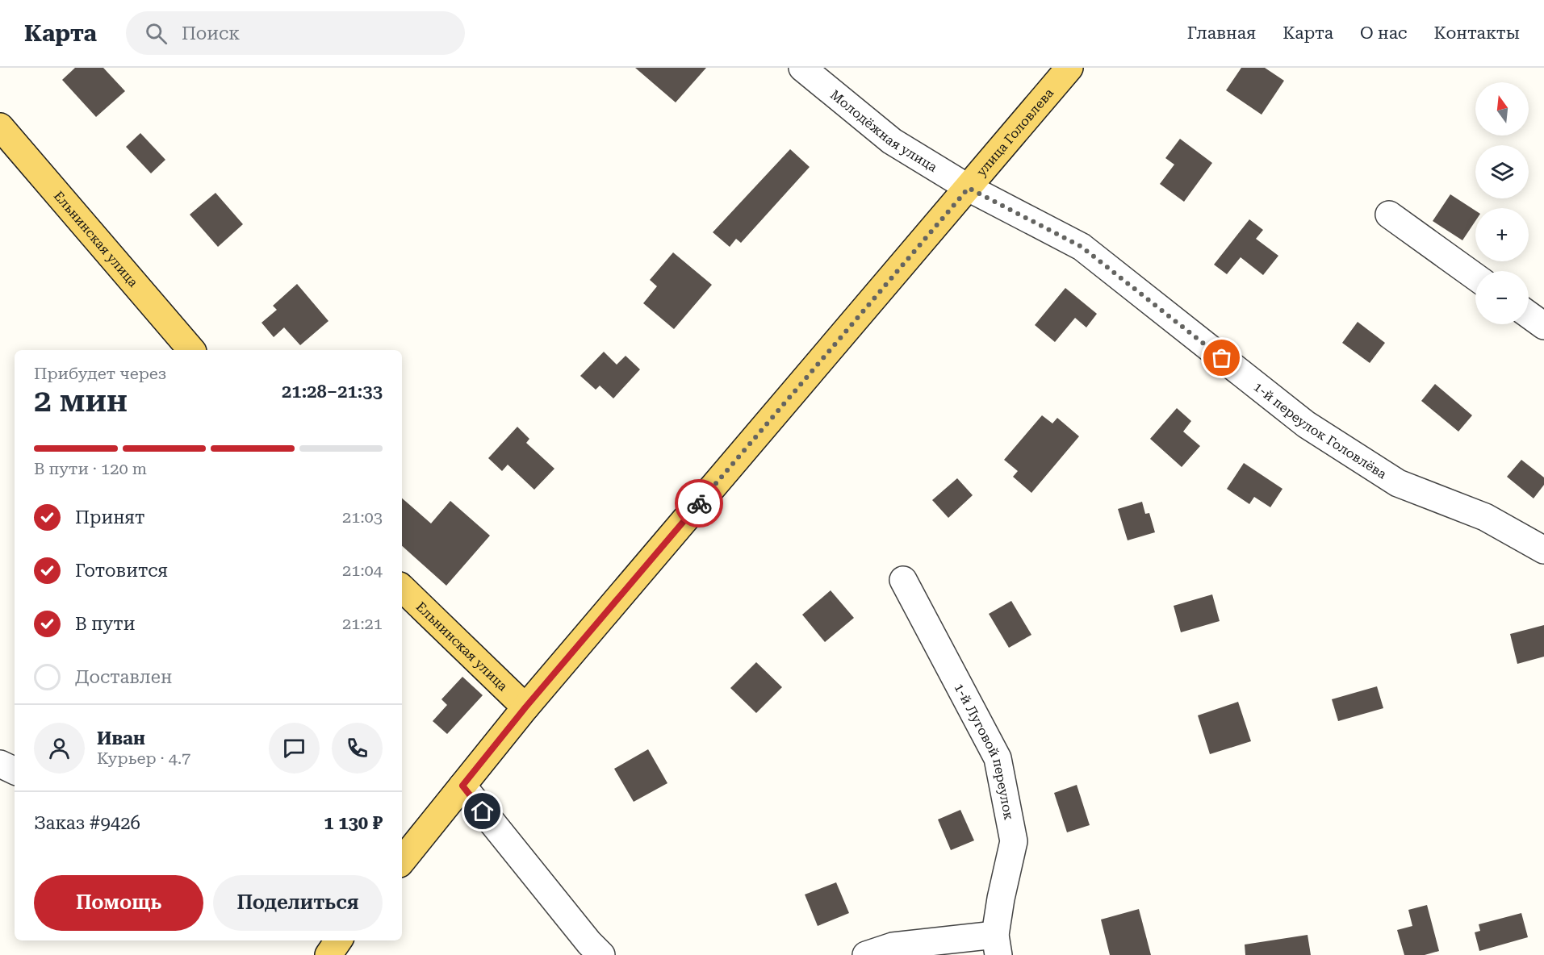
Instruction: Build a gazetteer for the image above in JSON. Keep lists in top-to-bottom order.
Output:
{
  "streets": {
    "main road": ["улица Головлева", "Ельнинская улица"],
    "street": ["Молодёжная улица", "1-й переулок Головлёва", "1-й Луговой переулок"]
  },
  "crossings": [
    ["Молодёжная улица", "улица Головлева"],
    ["Молодёжная улица", "1-й переулок Головлёва"],
    ["улица Головлева", "Ельнинская улица"],
    ["улица Головлева", "1-й переулок Головлёва"]
  ],
  "north": "top",
  "page": {
    "header": "Карта",
    "search": "Поиск",
    "nav": [
      "Главная",
      "Карта",
      "О нас",
      "Контакты"
    ],
    "map_buttons": ["+", "−"],
    "heading": ["2 мин", "Прибудет через", "21:28–21:33"],
    "panel": [
      "Иван",
      "Курьер · 4.7",
      "Заказ #9426",
      "1 130 ₽"
    ],
    "bar": "В пути · 120 m",
    "list": [
      ["Принят", "21:03"],
      ["Готовится", "21:04"],
      ["В пути", "21:21"],
      "Доставлен"
    ],
    "buttons": ["Помощь", "Поделиться"]
  }
}
